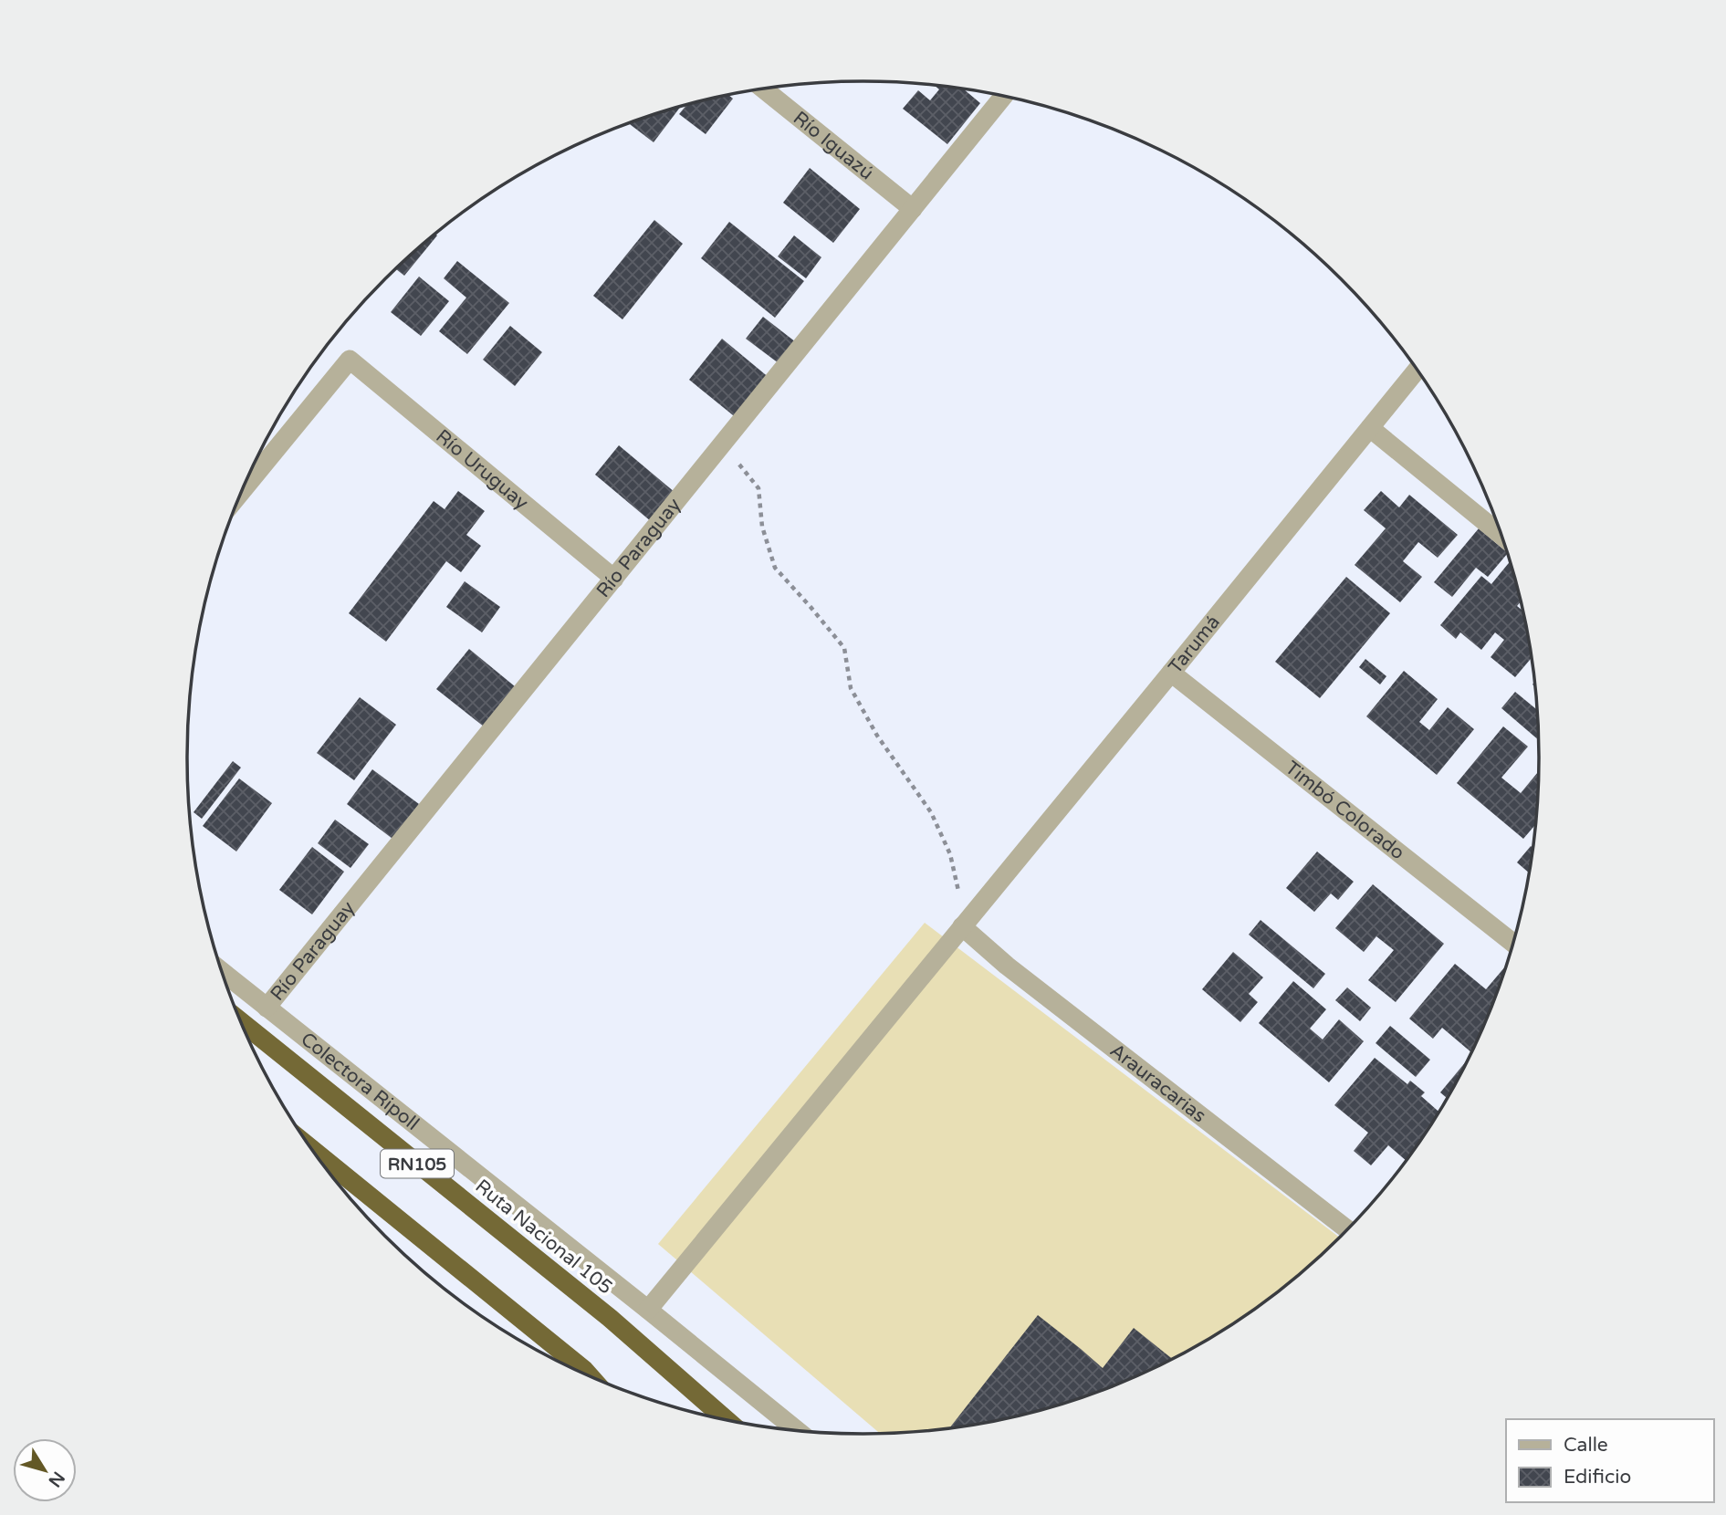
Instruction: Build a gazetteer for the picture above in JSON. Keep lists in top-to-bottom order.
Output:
{
  "streets": {
    "highway": ["RN105", "Ruta Nacional 105"],
    "street": [
      "Río Iguazú",
      "Río Uruguay",
      "Río Paraguay",
      "Tarumá",
      "Timbó Colorado",
      "Colectora Ripoll",
      "Arauracarias"
    ]
  },
  "crossings": [
    ["Río Iguazú", "Río Paraguay"],
    ["Río Uruguay", "Río Paraguay"],
    ["Río Paraguay", "Colectora Ripoll"],
    ["Tarumá", "Timbó Colorado"],
    ["Tarumá", "Colectora Ripoll"],
    ["Tarumá", "Arauracarias"]
  ],
  "legend": ["Calle", "Edificio"],
  "north": "bottom right"
}
